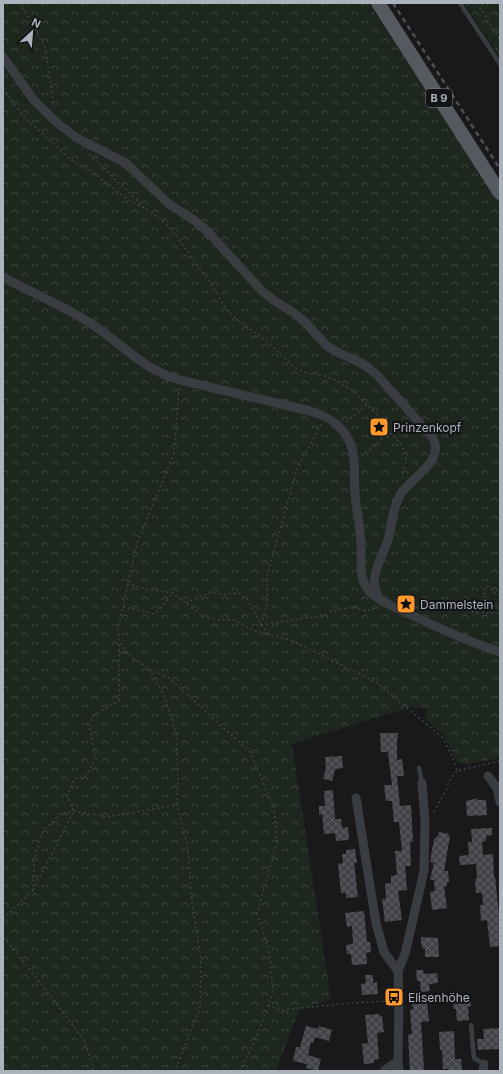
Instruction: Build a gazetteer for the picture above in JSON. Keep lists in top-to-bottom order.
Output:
{
  "streets": {
    "main road": ["B 9"]
  },
  "places": {
    "place": ["Prinzenkopf", "Dammelstein"],
    "bus stop": ["Elisenhöhe"]
  },
  "north": "top right"
}
